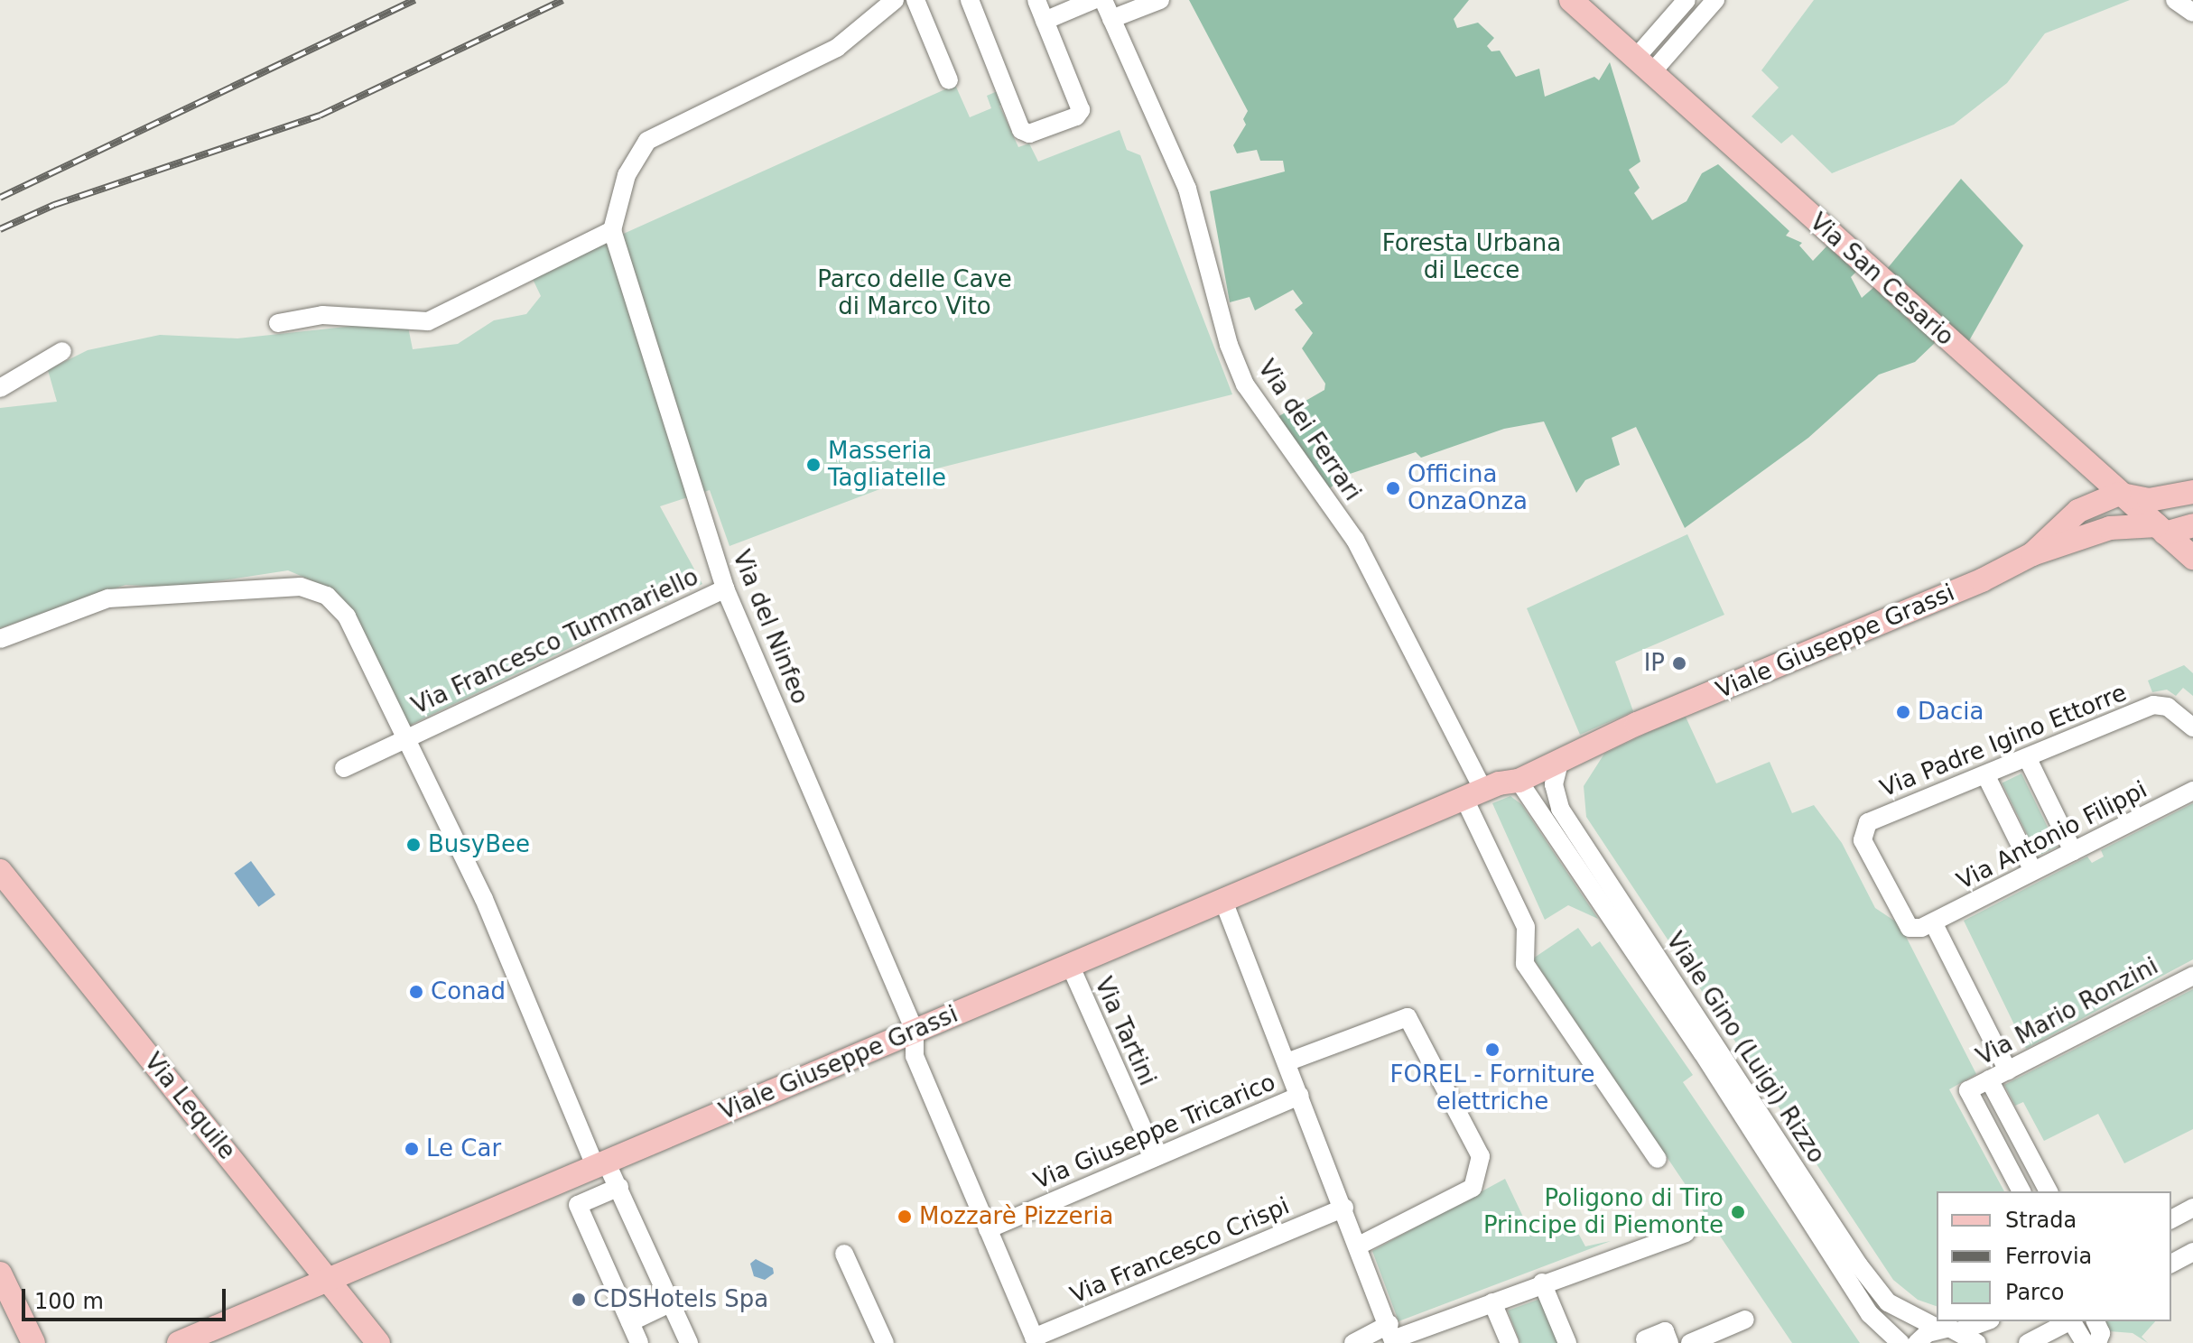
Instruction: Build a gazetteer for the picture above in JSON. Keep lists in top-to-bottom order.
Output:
{
  "streets": {
    "main road": ["Via San Cesario", "Viale Giuseppe Grassi", "Via Lequile"],
    "street": [
      "Via dei Ferrari",
      "Via del Ninfeo",
      "Via Francesco Tummariello",
      "Via Padre Igino Ettorre",
      "Via Antonio Filippi",
      "Via Mario Ronzini",
      "Via Tartini",
      "Viale Gino (Luigi) Rizzo",
      "Via Giuseppe Tricarico",
      "Via Francesco Crispi"
    ]
  },
  "crossings": [
    ["Via San Cesario", "Viale Giuseppe Grassi"],
    ["Via dei Ferrari", "Viale Giuseppe Grassi"],
    ["Via dei Ferrari", "Viale Gino (Luigi) Rizzo"],
    ["Via del Ninfeo", "Via Francesco Tummariello"],
    ["Via del Ninfeo", "Viale Giuseppe Grassi"],
    ["Via del Ninfeo", "Via Giuseppe Tricarico"],
    ["Via del Ninfeo", "Via Francesco Crispi"],
    ["Viale Giuseppe Grassi", "Via Tartini"],
    ["Viale Giuseppe Grassi", "Viale Gino (Luigi) Rizzo"],
    ["Viale Giuseppe Grassi", "Via Lequile"],
    ["Via Padre Igino Ettorre", "Via Antonio Filippi"],
    ["Via Tartini", "Via Giuseppe Tricarico"]
  ],
  "parks": ["Foresta Urbana di Lecce", "Parco delle Cave di Marco Vito"],
  "places": [
    "Masseria Tagliatelle",
    "Officina OnzaOnza",
    "IP",
    "Dacia",
    "BusyBee",
    "Conad",
    "FOREL - Forniture elettriche",
    "Le Car",
    "Poligono di Tiro Principe di Piemonte",
    "Mozzarè Pizzeria",
    "CDSHotels Spa"
  ],
  "legend": ["Strada", "Ferrovia", "Parco"],
  "scale_bar": "100 m"
}
